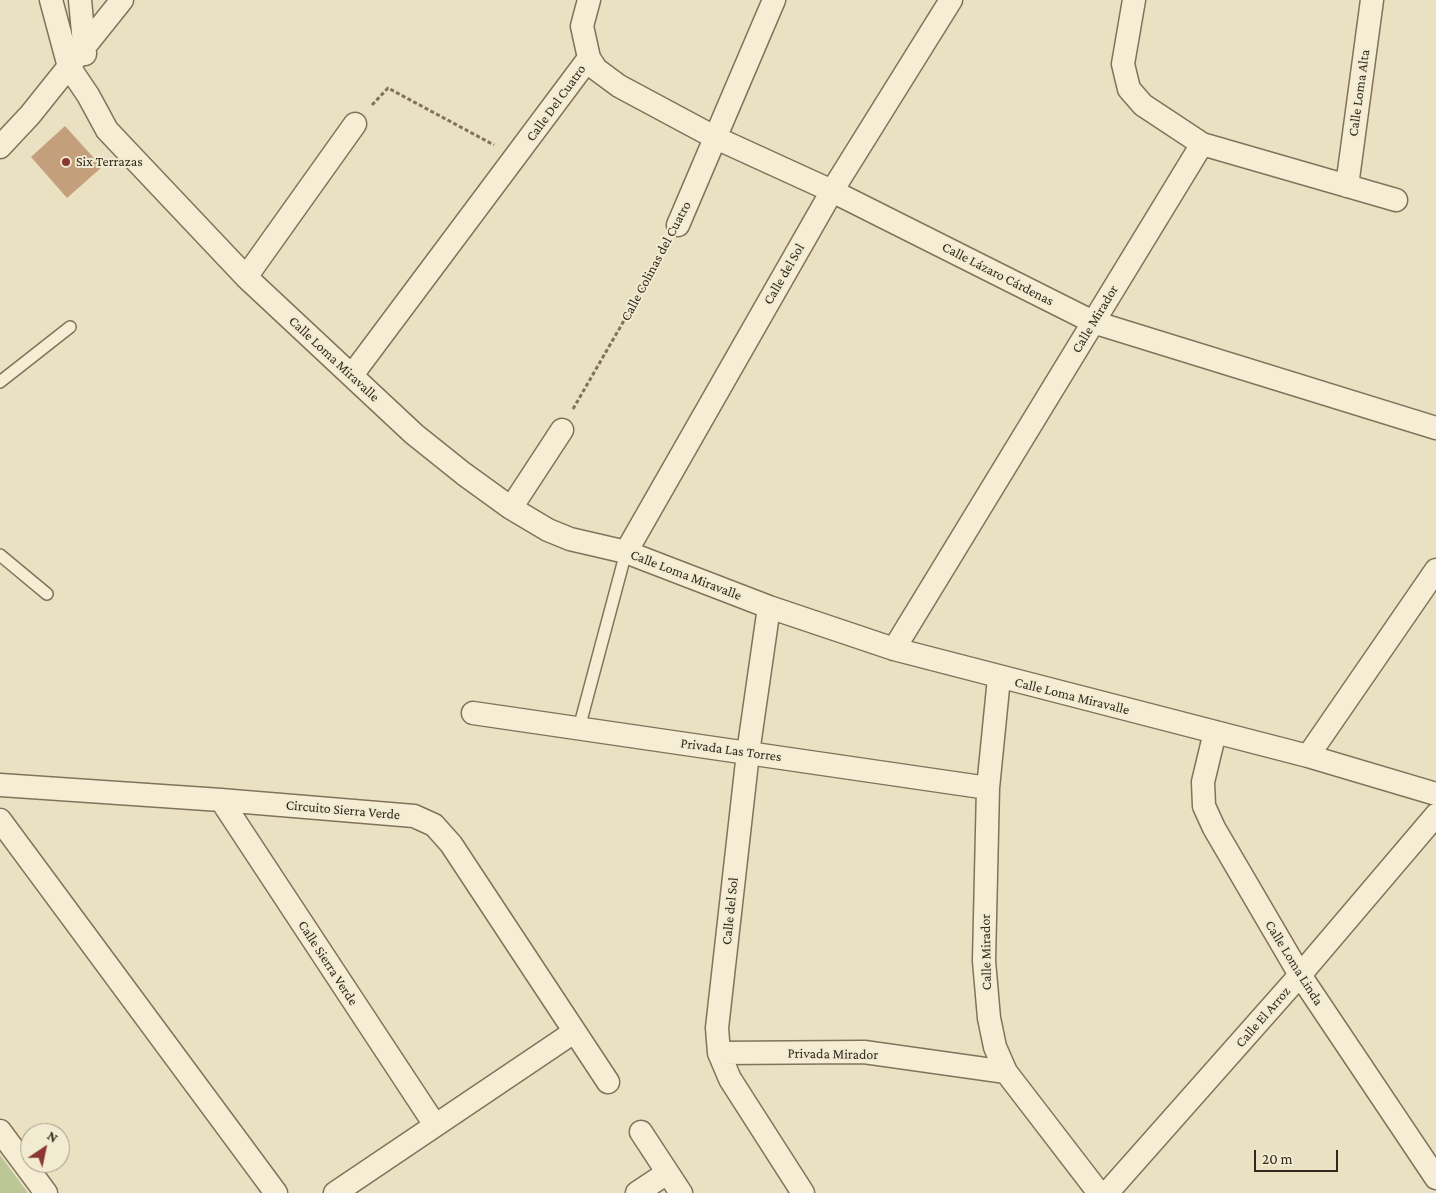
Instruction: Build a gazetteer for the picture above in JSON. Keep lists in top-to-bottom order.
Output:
{
  "streets": {
    "street": [
      "Calle Loma Alta",
      "Calle Del Cuatro",
      "Calle Colinas del Cuatro",
      "Calle del Sol",
      "Calle Lázaro Cárdenas",
      "Calle Mirador",
      "Calle Loma Miravalle",
      "Privada Las Torres",
      "Circuito Sierra Verde",
      "Calle Sierra Verde",
      "Calle Loma Linda",
      "Calle El Arroz",
      "Privada Mirador"
    ]
  },
  "crossings": [
    ["Calle Del Cuatro", "Calle Lázaro Cárdenas"],
    ["Calle Colinas del Cuatro", "Calle Lázaro Cárdenas"],
    ["Calle del Sol", "Calle Lázaro Cárdenas"],
    ["Calle del Sol", "Calle Loma Miravalle"],
    ["Calle del Sol", "Privada Las Torres"],
    ["Calle del Sol", "Privada Mirador"],
    ["Calle Lázaro Cárdenas", "Calle Mirador"],
    ["Calle Mirador", "Calle Loma Miravalle"],
    ["Calle Mirador", "Privada Las Torres"],
    ["Calle Mirador", "Privada Mirador"],
    ["Calle Loma Miravalle", "Calle Loma Linda"],
    ["Circuito Sierra Verde", "Calle Sierra Verde"],
    ["Calle Loma Linda", "Calle El Arroz"]
  ],
  "places": ["Six Terrazas"],
  "scale_bar": "20 m",
  "north": "top right"
}
